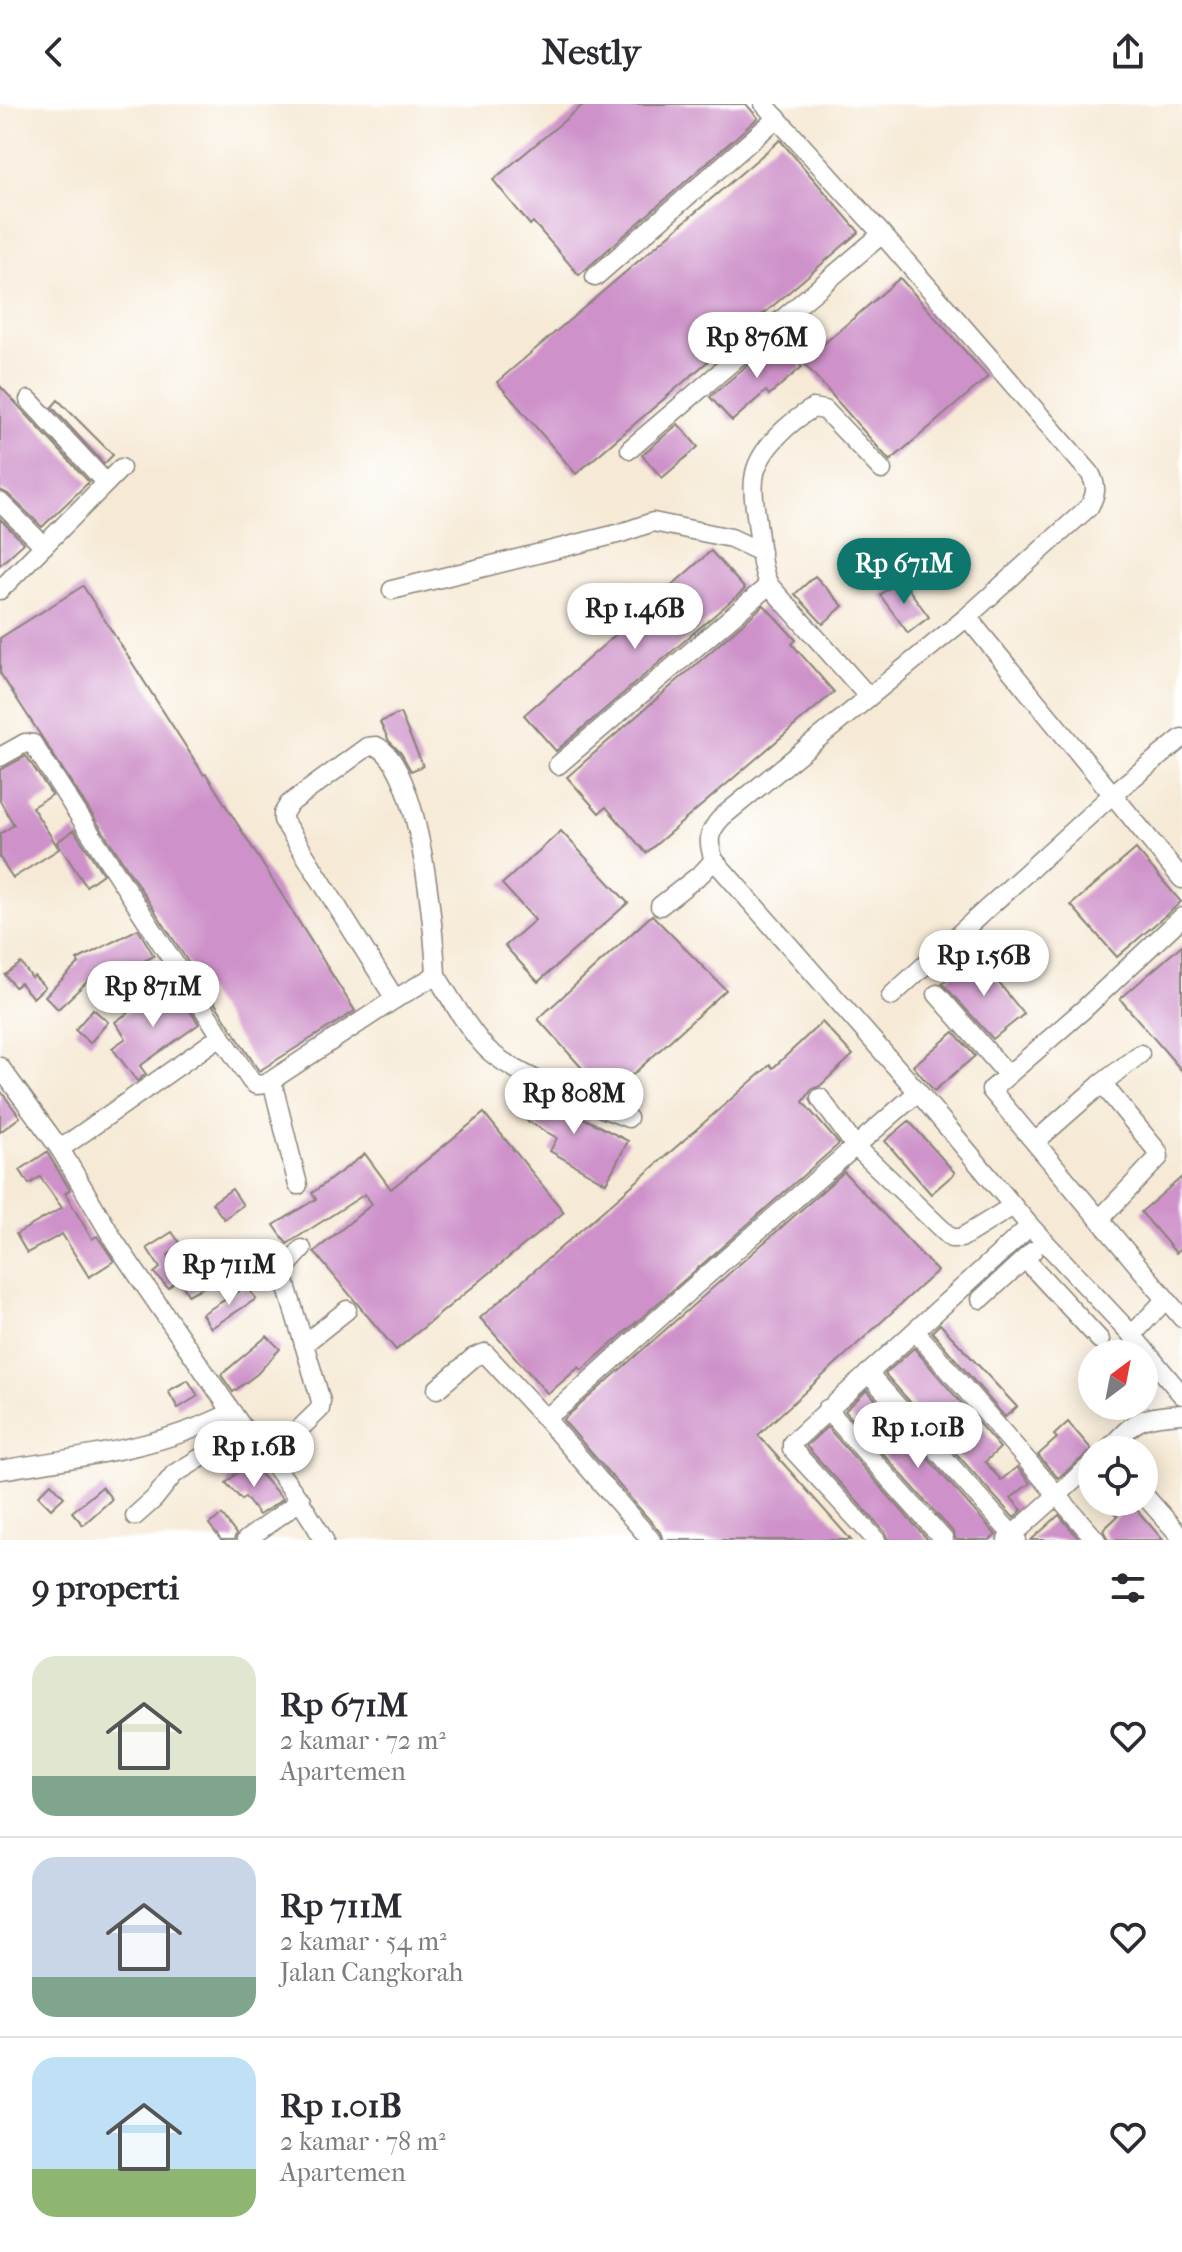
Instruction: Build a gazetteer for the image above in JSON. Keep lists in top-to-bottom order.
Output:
{
  "north": "top right",
  "page": {
    "header": "Nestly",
    "price": [
      "Rp 876M",
      "Rp 671M",
      "Rp 1.46B",
      "Rp 1.56B",
      "Rp 871M",
      "Rp 808M",
      "Rp 711M",
      "Rp 1.01B",
      "Rp 1.6B"
    ],
    "heading": "9 properti",
    "list": [
      {
        "name": "Rp 671M",
        "note": "2 kamar · 72 m² · Apartemen"
      },
      {
        "name": "Rp 711M",
        "note": "2 kamar · 54 m² · Jalan Cangkorah"
      },
      {
        "name": "Rp 1.01B",
        "note": "2 kamar · 78 m² · Apartemen"
      }
    ]
  }
}
